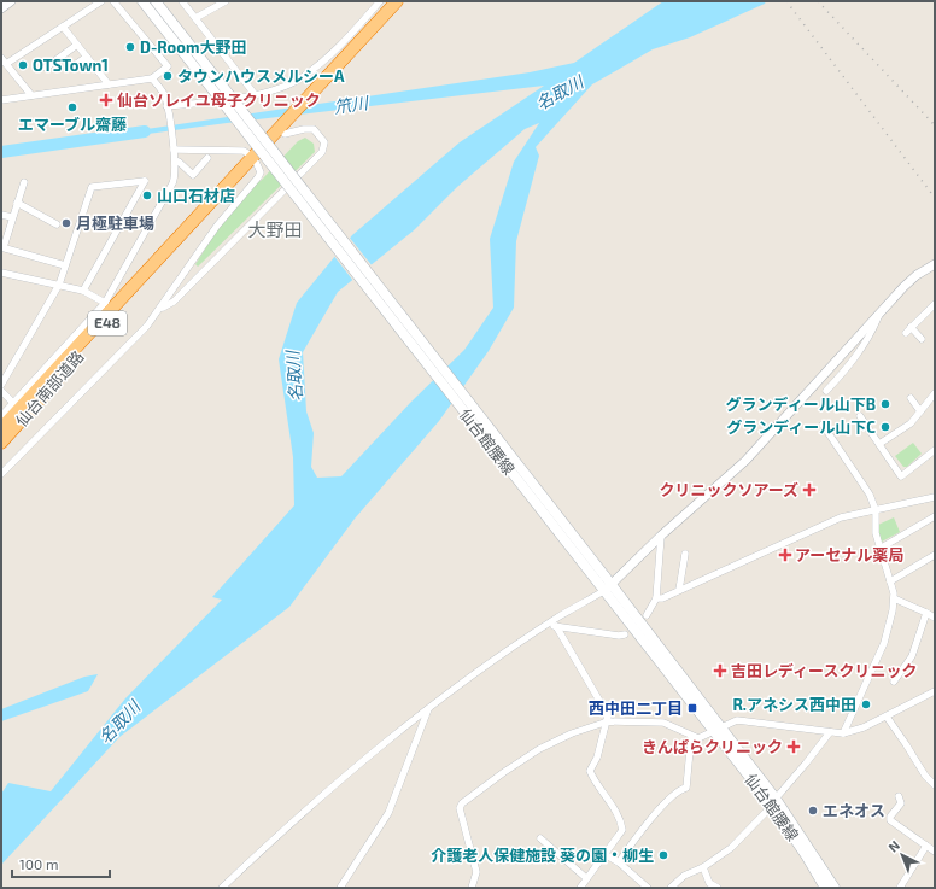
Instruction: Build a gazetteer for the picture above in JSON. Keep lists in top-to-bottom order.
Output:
{
  "streets": {
    "highway": ["E48", "仙台南部道路"],
    "main road": ["仙台館腰線"]
  },
  "districts": ["大野田"],
  "water": ["名取川", "笊川"],
  "places": {
    "other": [
      "D-Room大野田",
      "OTSTown1",
      "タウンハウスメルシーA",
      "エマーブル齋藤",
      "山口石材店",
      "月極駐車場",
      "グランディール山下B",
      "グランディール山下C",
      "R.アネシス西中田",
      "エネオス",
      "介護老人保健施設 葵の園・柳生"
    ],
    "health": [
      "仙台ソレイユ母子クリニック",
      "クリニックソアーズ",
      "アーセナル薬局",
      "吉田レディースクリニック",
      "きんぱらクリニック"
    ],
    "transit": ["西中田二丁目"]
  },
  "scale_bar": "100 m",
  "north": "top left"
}
